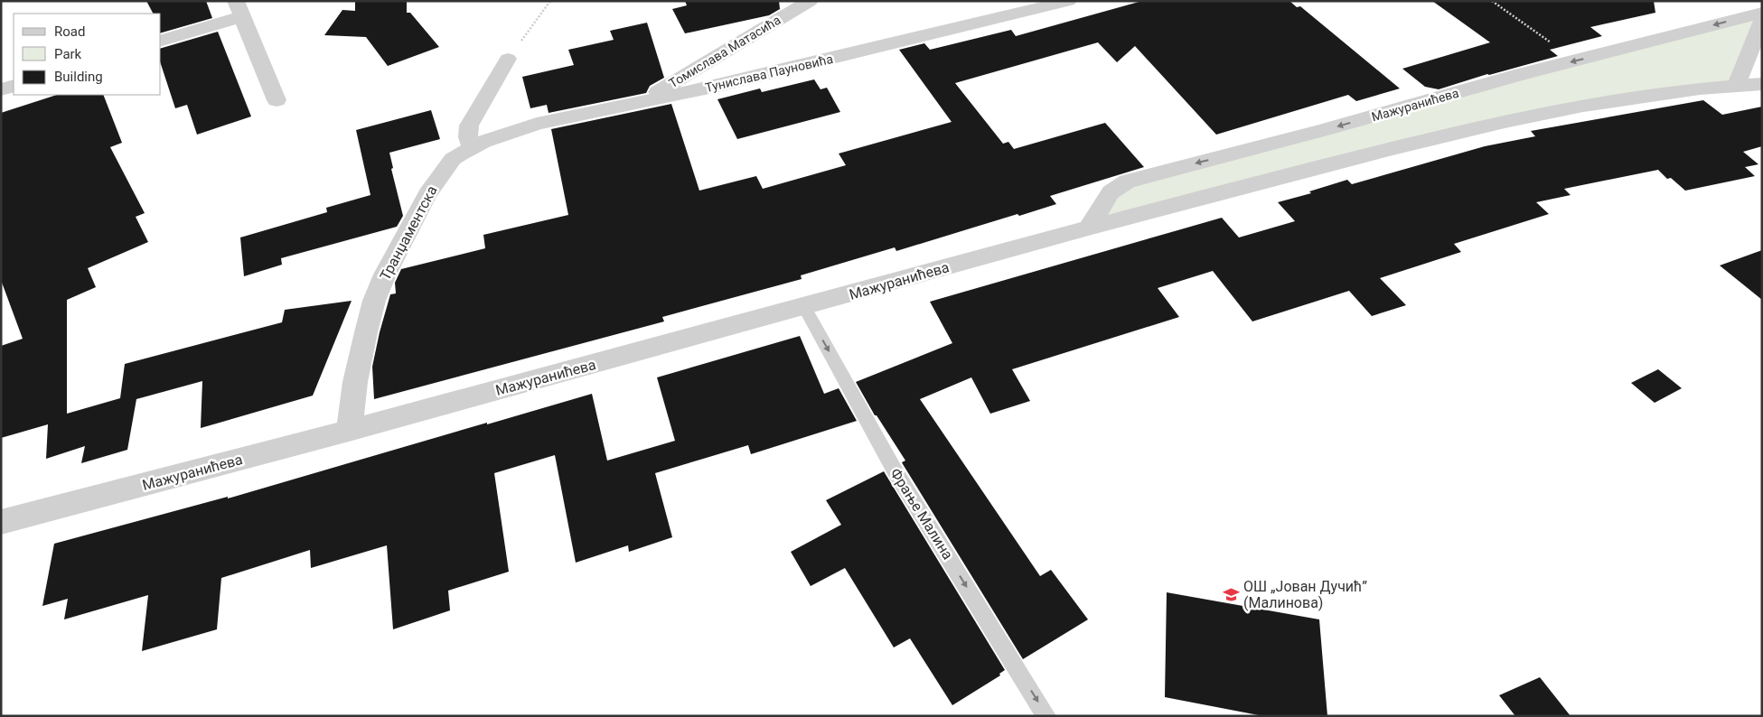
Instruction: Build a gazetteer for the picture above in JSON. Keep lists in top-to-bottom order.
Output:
{
  "streets": {
    "street": [
      "Томислава Матасића",
      "Тунислава Пауновића",
      "Мажуранићева",
      "Транџаментска"
    ],
    "lane": ["Фрање Малина"]
  },
  "crossings": [
    ["Томислава Матасића", "Тунислава Пауновића"],
    ["Тунислава Пауновића", "Транџаментска"],
    ["Мажуранићева", "Транџаментска"],
    ["Мажуранићева", "Фрање Малина"]
  ],
  "one_way": ["Фрање Малина"],
  "places": {
    "school or university": ["ОШ „Јован Дучић” (Малинова)"]
  },
  "legend": ["Road", "Park", "Building"]
}
